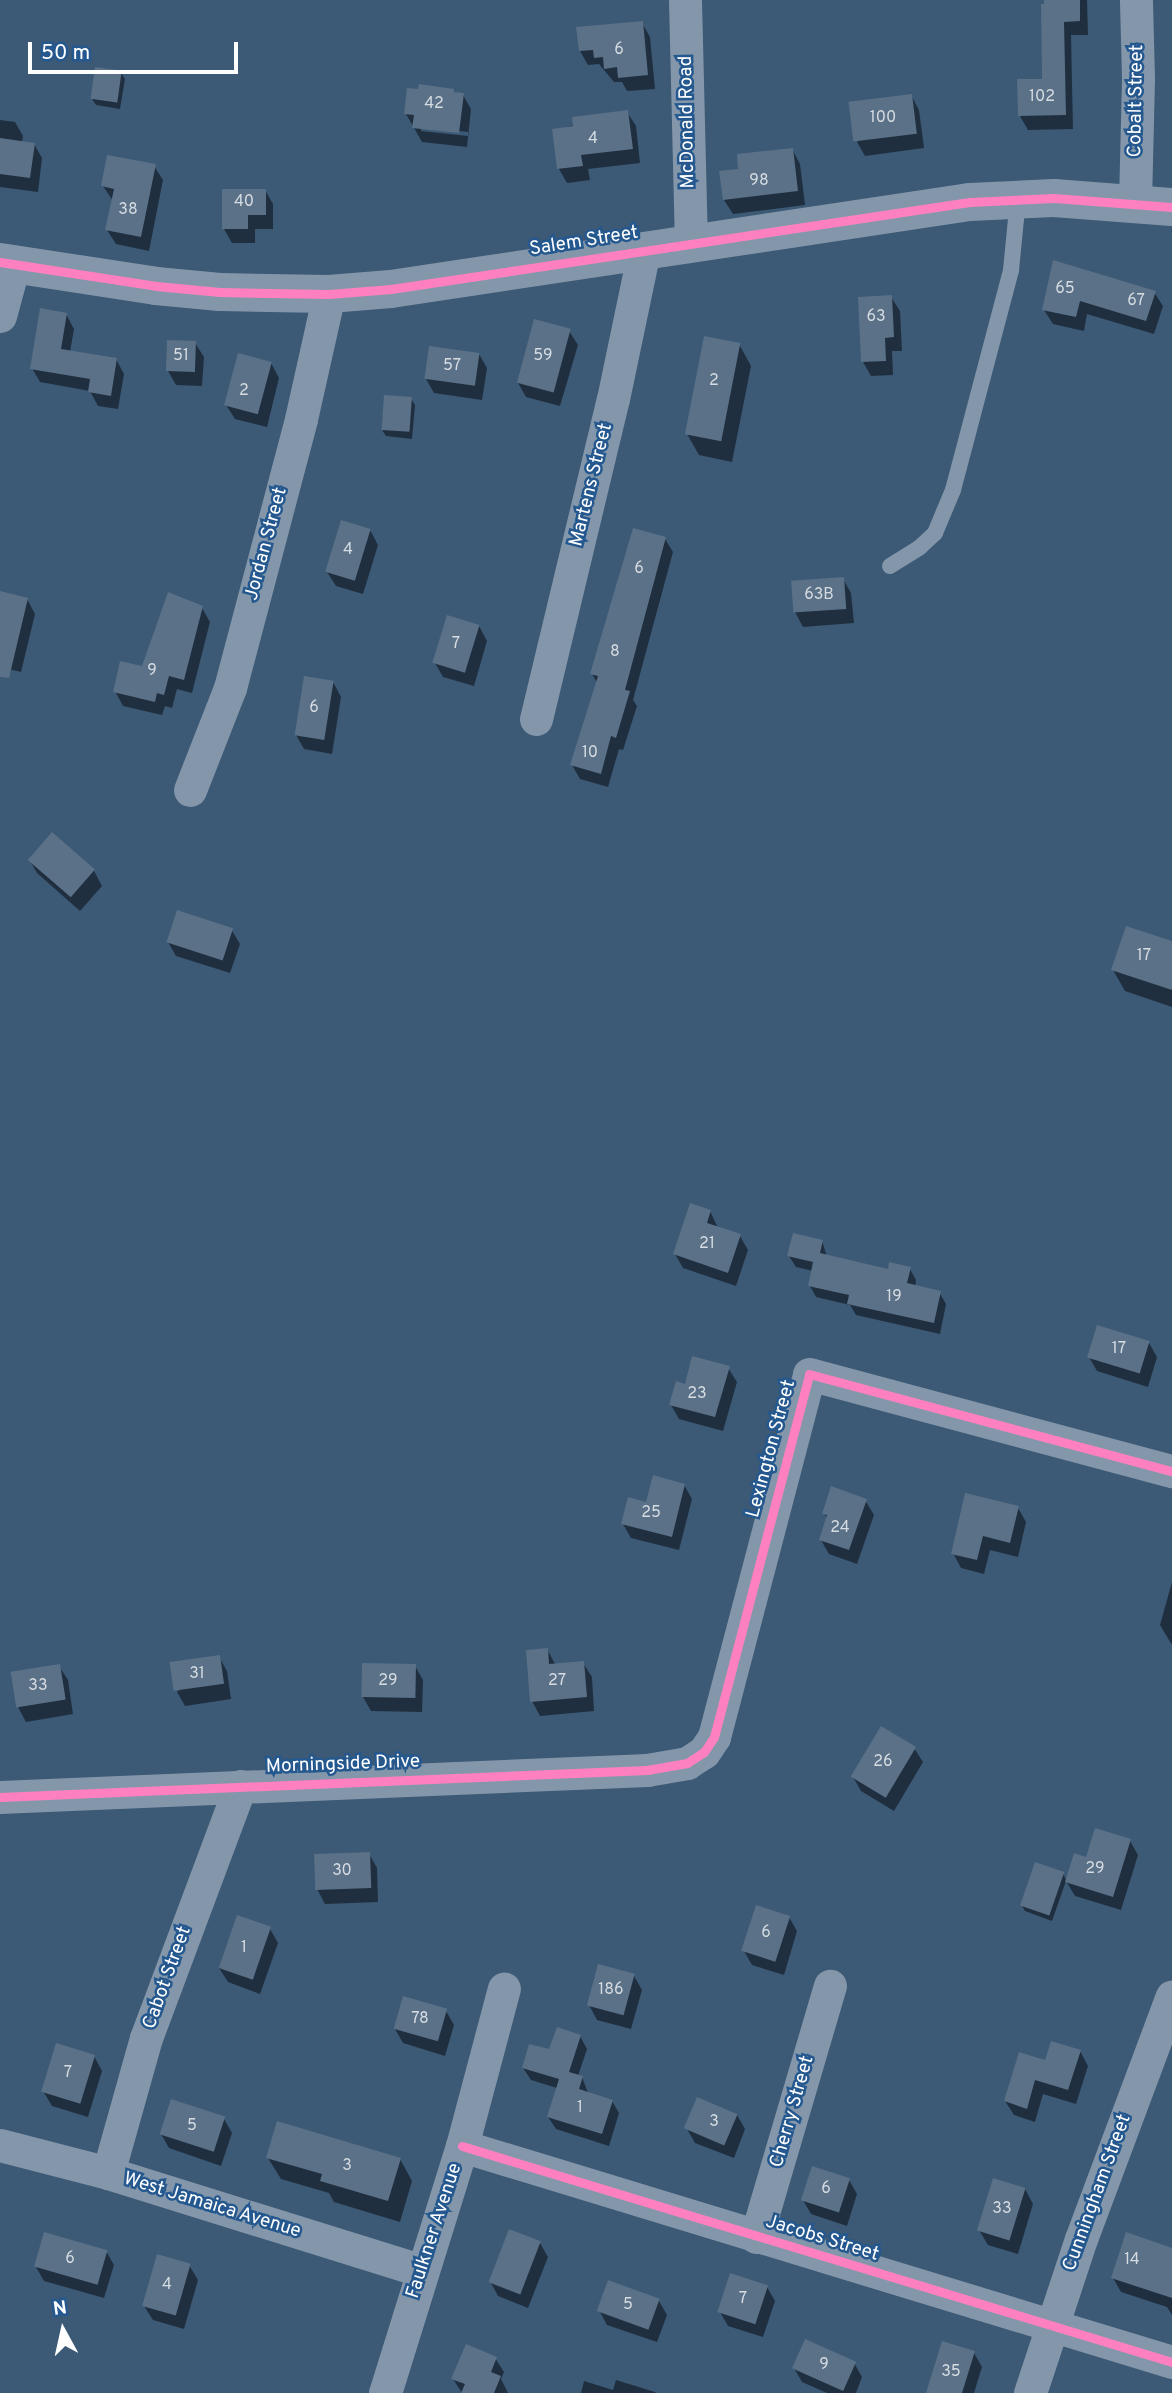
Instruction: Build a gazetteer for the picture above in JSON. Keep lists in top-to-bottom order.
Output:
{
  "streets": {
    "street": [
      "Cobalt Street",
      "McDonald Road",
      "Salem Street",
      "Martens Street",
      "Jordan Street",
      "Lexington Street",
      "Morningside Drive",
      "Cabot Street",
      "Cherry Street",
      "Cunningham Street",
      "West Jamaica Avenue",
      "Faulkner Avenue",
      "Jacobs Street"
    ]
  },
  "crossings": [
    ["Cobalt Street", "Salem Street"],
    ["McDonald Road", "Salem Street"],
    ["Salem Street", "Martens Street"],
    ["Salem Street", "Jordan Street"],
    ["Lexington Street", "Morningside Drive"],
    ["Morningside Drive", "Cabot Street"],
    ["Cabot Street", "West Jamaica Avenue"],
    ["Cherry Street", "Jacobs Street"],
    ["Cunningham Street", "Jacobs Street"],
    ["West Jamaica Avenue", "Faulkner Avenue"],
    ["Faulkner Avenue", "Jacobs Street"]
  ],
  "house_numbers": [
    "6",
    "102",
    "42",
    "100",
    "4",
    "98",
    "40",
    "38",
    "65",
    "67",
    "63",
    "51",
    "59",
    "57",
    "2",
    "2",
    "4",
    "6",
    "63B",
    "7",
    "8",
    "9",
    "6",
    "10",
    "17",
    "21",
    "19",
    "17",
    "23",
    "25",
    "24",
    "31",
    "29",
    "27",
    "33",
    "26",
    "29",
    "30",
    "6",
    "1",
    "186",
    "78",
    "7",
    "1",
    "3",
    "5",
    "3",
    "6",
    "33",
    "6",
    "14",
    "4",
    "7",
    "5",
    "9",
    "35"
  ],
  "scale_bar": "50 m",
  "north": "top"
}
